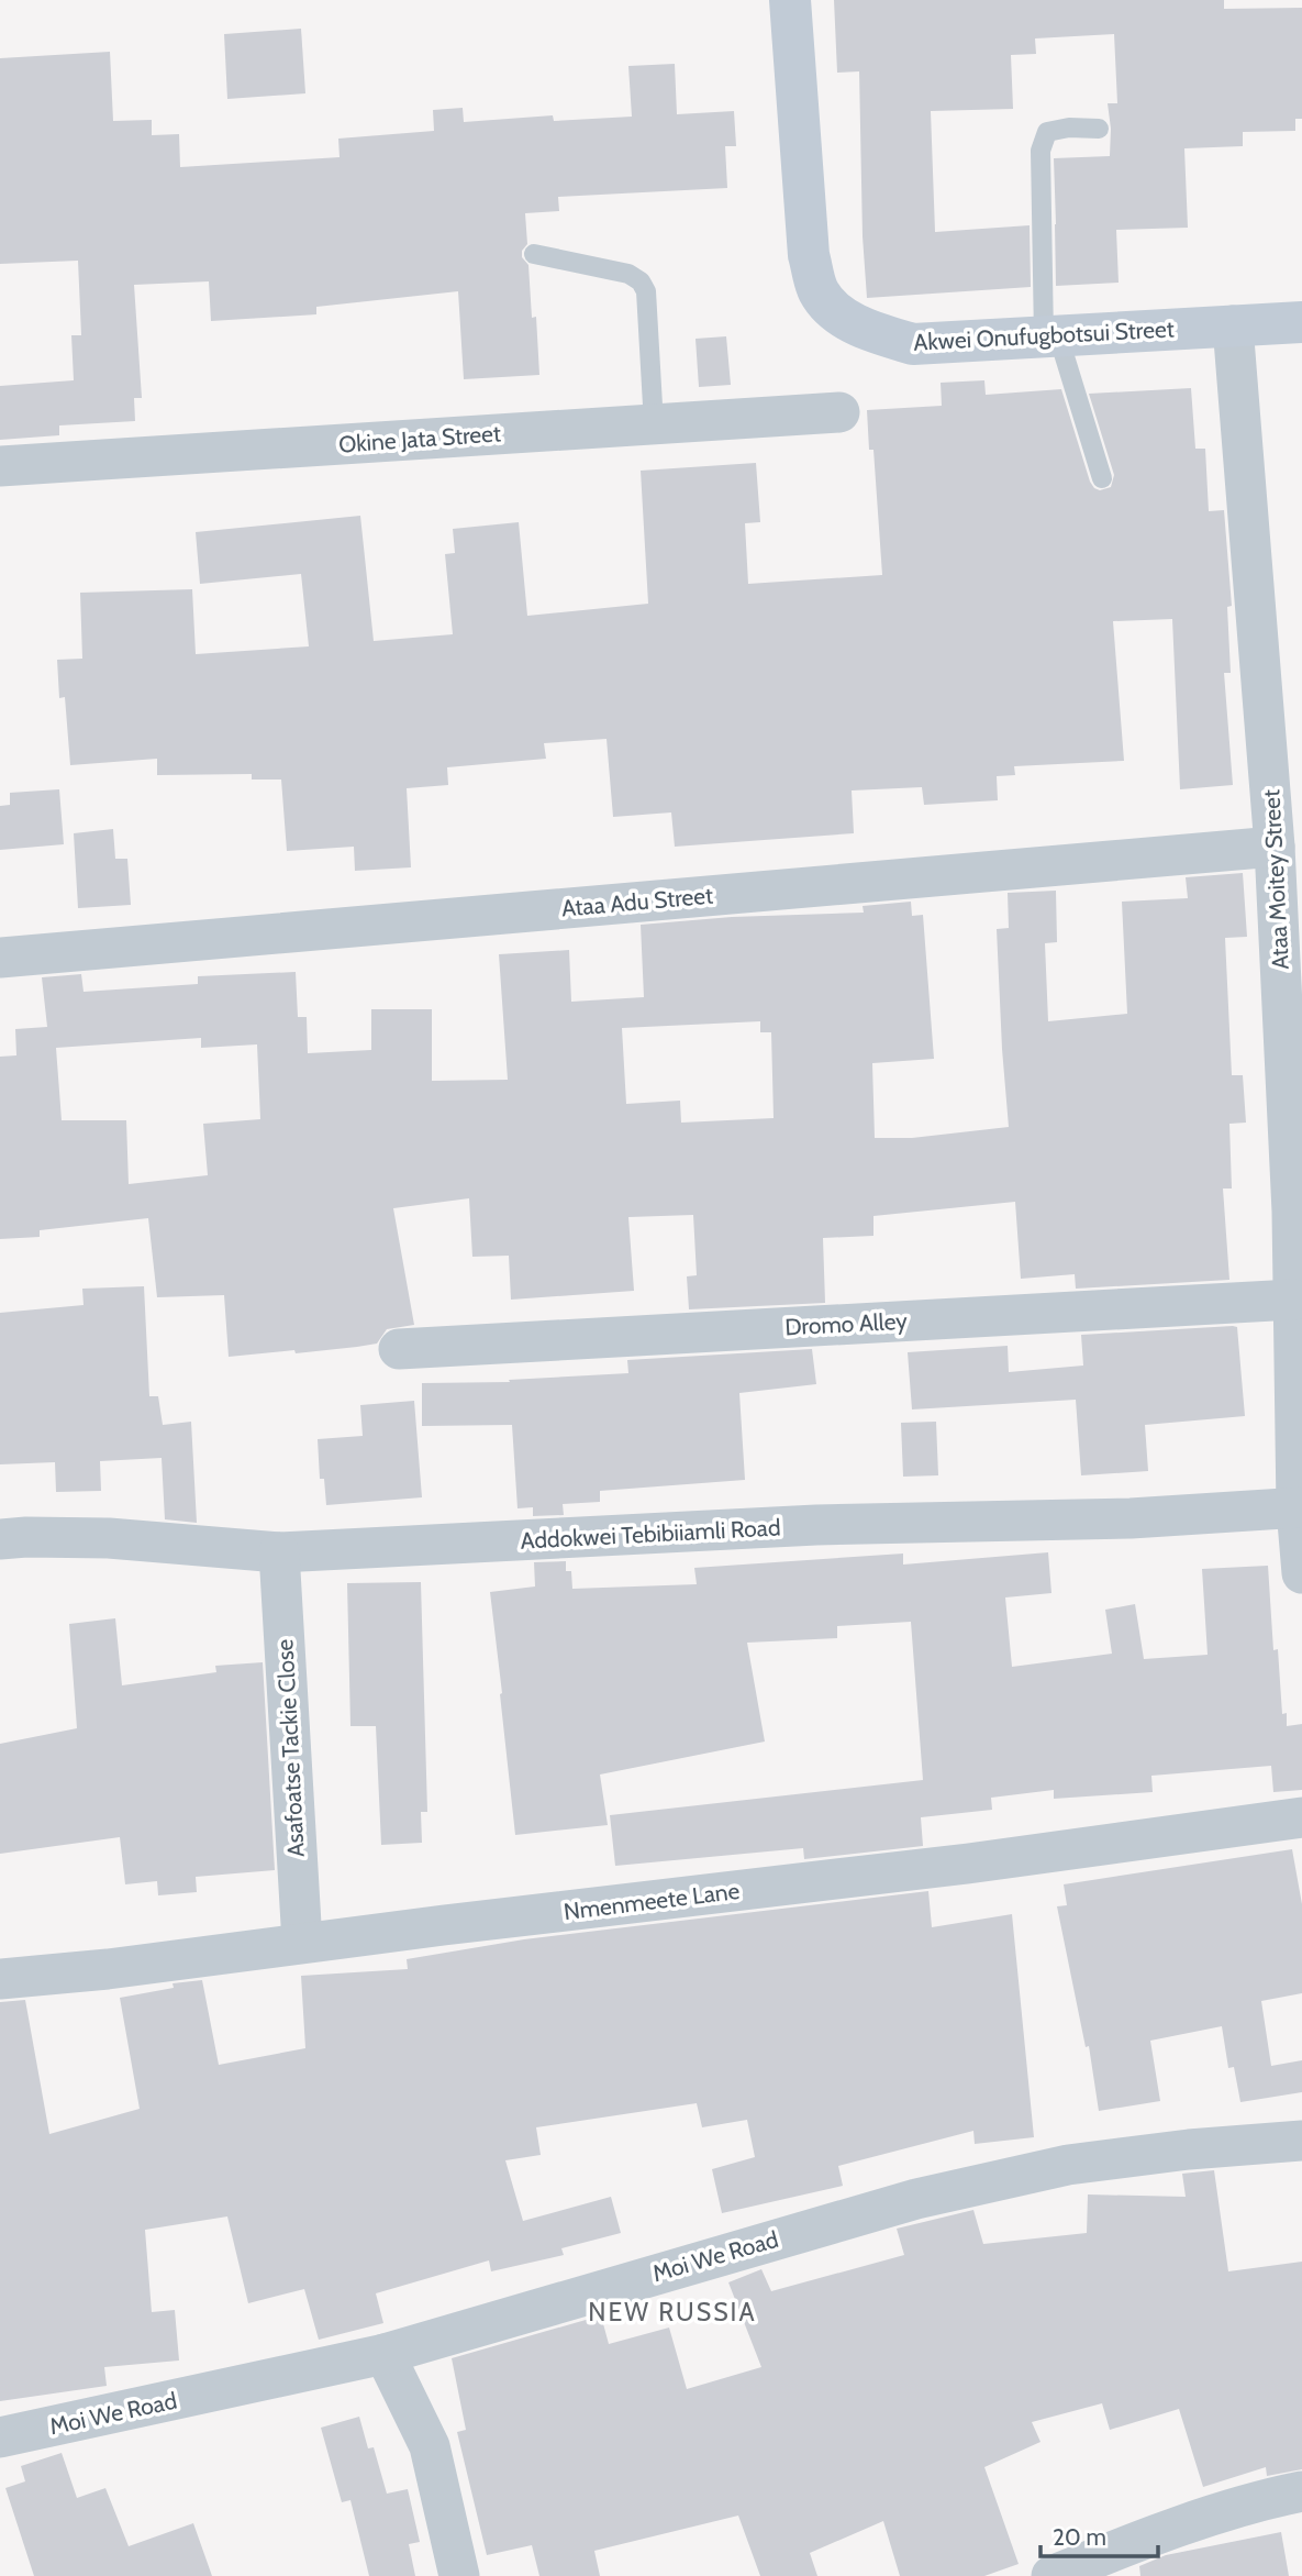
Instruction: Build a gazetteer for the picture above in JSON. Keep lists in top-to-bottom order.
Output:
{
  "streets": {
    "street": [
      "Akwei Onufugbotsui Street",
      "Okine Jata Street",
      "Ataa Moitey Street",
      "Ataa Adu Street",
      "Dromo Alley",
      "Addokwei Tebibiiamli Road",
      "Asafoatse Tackie Close",
      "Nmenmeete Lane",
      "Moi We Road"
    ]
  },
  "crossings": [
    ["Akwei Onufugbotsui Street", "Ataa Moitey Street"],
    ["Ataa Moitey Street", "Ataa Adu Street"],
    ["Ataa Moitey Street", "Dromo Alley"],
    ["Ataa Moitey Street", "Addokwei Tebibiiamli Road"],
    ["Addokwei Tebibiiamli Road", "Asafoatse Tackie Close"],
    ["Asafoatse Tackie Close", "Nmenmeete Lane"]
  ],
  "districts": ["NEW RUSSIA"],
  "scale_bar": "20 m"
}
